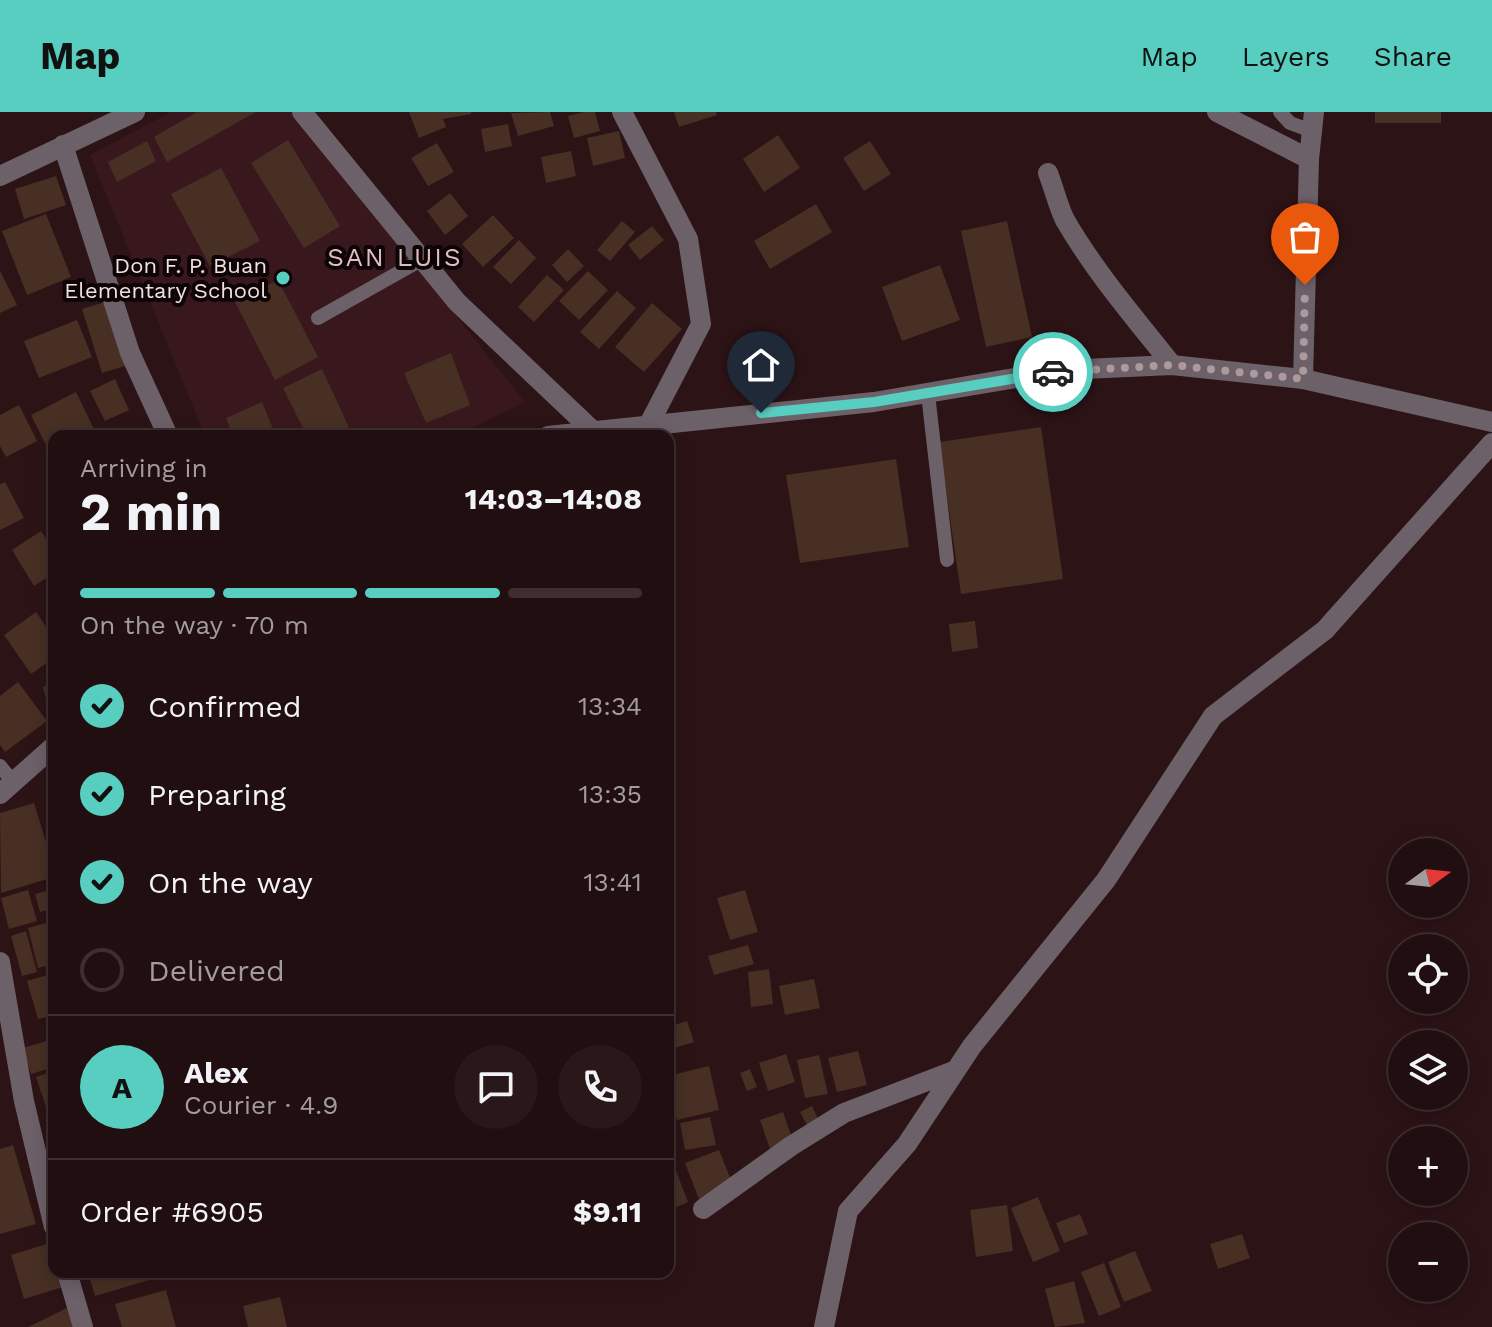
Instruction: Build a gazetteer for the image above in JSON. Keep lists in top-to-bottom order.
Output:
{
  "districts": ["SAN LUIS"],
  "places": ["Don F. P. Buan Elementary School"],
  "north": "right",
  "page": {
    "header": "Map",
    "nav": ["Map", "Layers", "Share"],
    "heading": ["2 min", "Arriving in", "14:03–14:08"],
    "panel": [
      "Alex",
      "Courier · 4.9",
      "Order #6905",
      "$9.11"
    ],
    "bar": "On the way · 70 m",
    "list": [
      ["Confirmed", "13:34"],
      ["Preparing", "13:35"],
      ["On the way", "13:41"],
      "Delivered"
    ],
    "map_buttons": ["+", "−"],
    "round": "A"
  }
}
